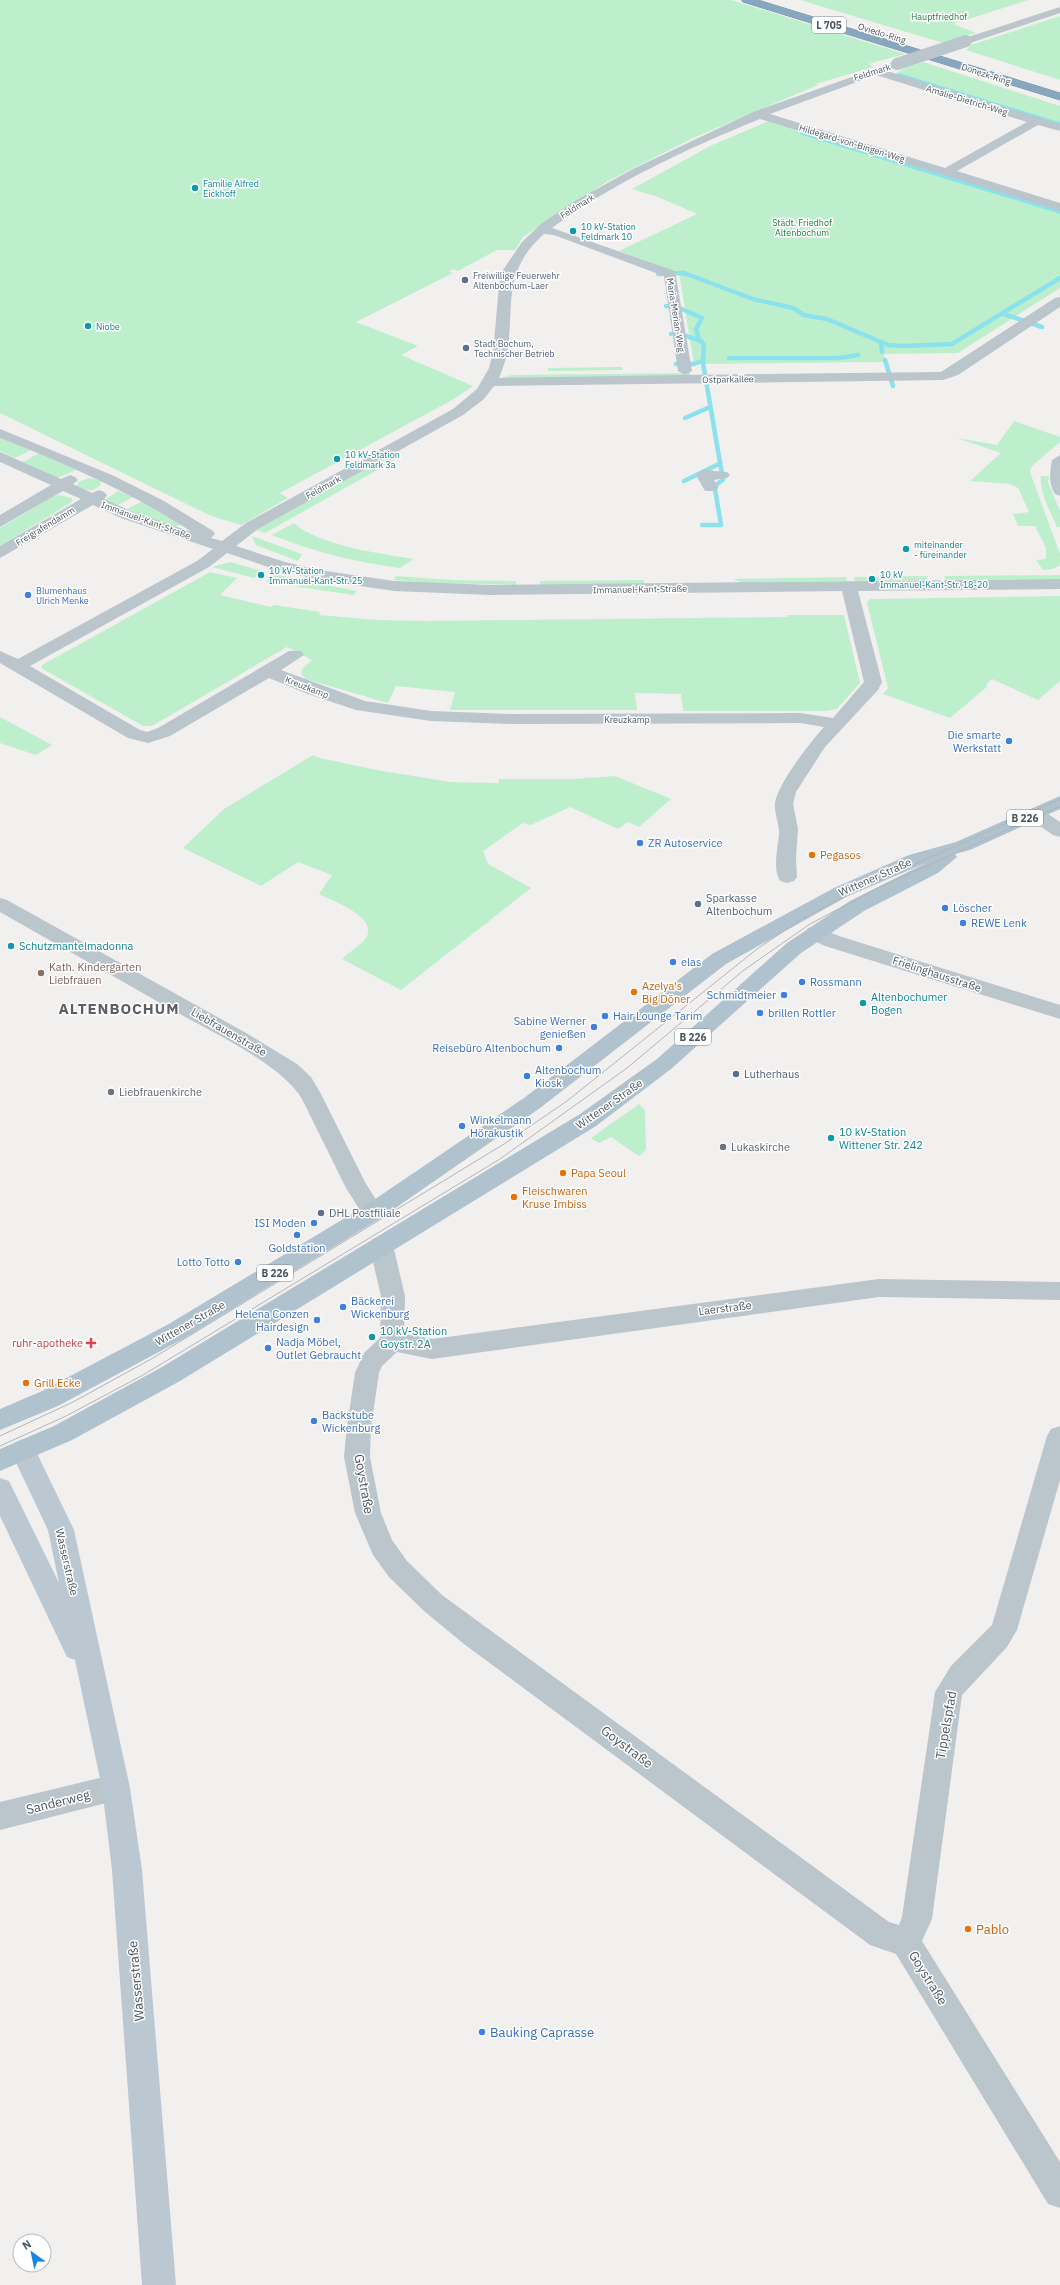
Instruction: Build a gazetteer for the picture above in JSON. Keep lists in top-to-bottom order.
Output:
{
  "streets": {
    "highway": ["L 705", "Oviedo-Ring", "Donezk-Ring"],
    "main road": ["B 226", "Wittener Straße"],
    "street": [
      "Feldmark",
      "Amalie-Dietrich-Weg",
      "Hildegard-von-Bingen-Weg",
      "Maria-Merian-Weg",
      "Ostparkallee",
      "Immanuel-Kant-Straße",
      "Freigrafendamm",
      "Kreuzkamp",
      "Frielinghausstraße",
      "Liebfrauenstraße",
      "Laerstraße",
      "Goystraße",
      "Wasserstraße",
      "Tippelspfad",
      "Sanderweg"
    ]
  },
  "crossings": [
    ["Oviedo-Ring", "Donezk-Ring"],
    ["Feldmark", "Amalie-Dietrich-Weg"],
    ["Feldmark", "Hildegard-von-Bingen-Weg"],
    ["Feldmark", "Maria-Merian-Weg"],
    ["Feldmark", "Ostparkallee"],
    ["Feldmark", "Immanuel-Kant-Straße"],
    ["Maria-Merian-Weg", "Ostparkallee"],
    ["Immanuel-Kant-Straße", "Freigrafendamm"],
    ["Wittener Straße", "Frielinghausstraße"],
    ["Wittener Straße", "Liebfrauenstraße"],
    ["Wittener Straße", "Wasserstraße"],
    ["Laerstraße", "Goystraße"],
    ["Goystraße", "Tippelspfad"],
    ["Wasserstraße", "Sanderweg"]
  ],
  "districts": ["ALTENBOCHUM"],
  "parks": ["Hauptfriedhof", "Städt. Friedhof Altenbochum"],
  "places": {
    "other": [
      "Familie Alfred Eickhoff",
      "10 kV-Station Feldmark 10",
      "Freiwillige Feuerwehr Altenbochum-Laer",
      "Niobe",
      "Stadt Bochum, Technischer Betrieb",
      "10 kV-Station Feldmark 3a",
      "miteinander - füreinander",
      "10 kV-Station Immanuel-Kant-Str. 25",
      "10 kV Immanuel-Kant-Str. 18-20",
      "Blumenhaus Ulrich Menke",
      "Die smarte Werkstatt",
      "ZR Autoservice",
      "Pegasos",
      "Sparkasse Altenbochum",
      "Löscher",
      "REWE Lenk",
      "Schutzmantelmadonna",
      "elas",
      "Kath. Kindergarten Liebfrauen",
      "Rossmann",
      "Azelya's Big Döner",
      "Schmidtmeier",
      "Altenbochumer Bogen",
      "brillen Rottler",
      "Hair Lounge Tarim",
      "Sabine Werner genießen",
      "Reisebüro Altenbochum",
      "Lutherhaus",
      "Altenbochum Kiosk",
      "Liebfrauenkirche",
      "Winkelmann Hörakustik",
      "10 kV-Station Wittener Str. 242",
      "Lukaskirche",
      "Papa Seoul",
      "Fleischwaren Kruse Imbiss",
      "DHL Postfiliale",
      "ISI Moden",
      "Goldstation",
      "Lotto Totto",
      "Bäckerei Wickenburg",
      "Helena Conzen Hairdesign",
      "10 kV-Station Goystr. 2A",
      "Nadja Möbel, Outlet Gebraucht",
      "Grill Ecke",
      "Backstube Wickenburg",
      "Pablo",
      "Bauking Caprasse"
    ],
    "health": ["ruhr-apotheke"]
  },
  "north": "top left"
}
